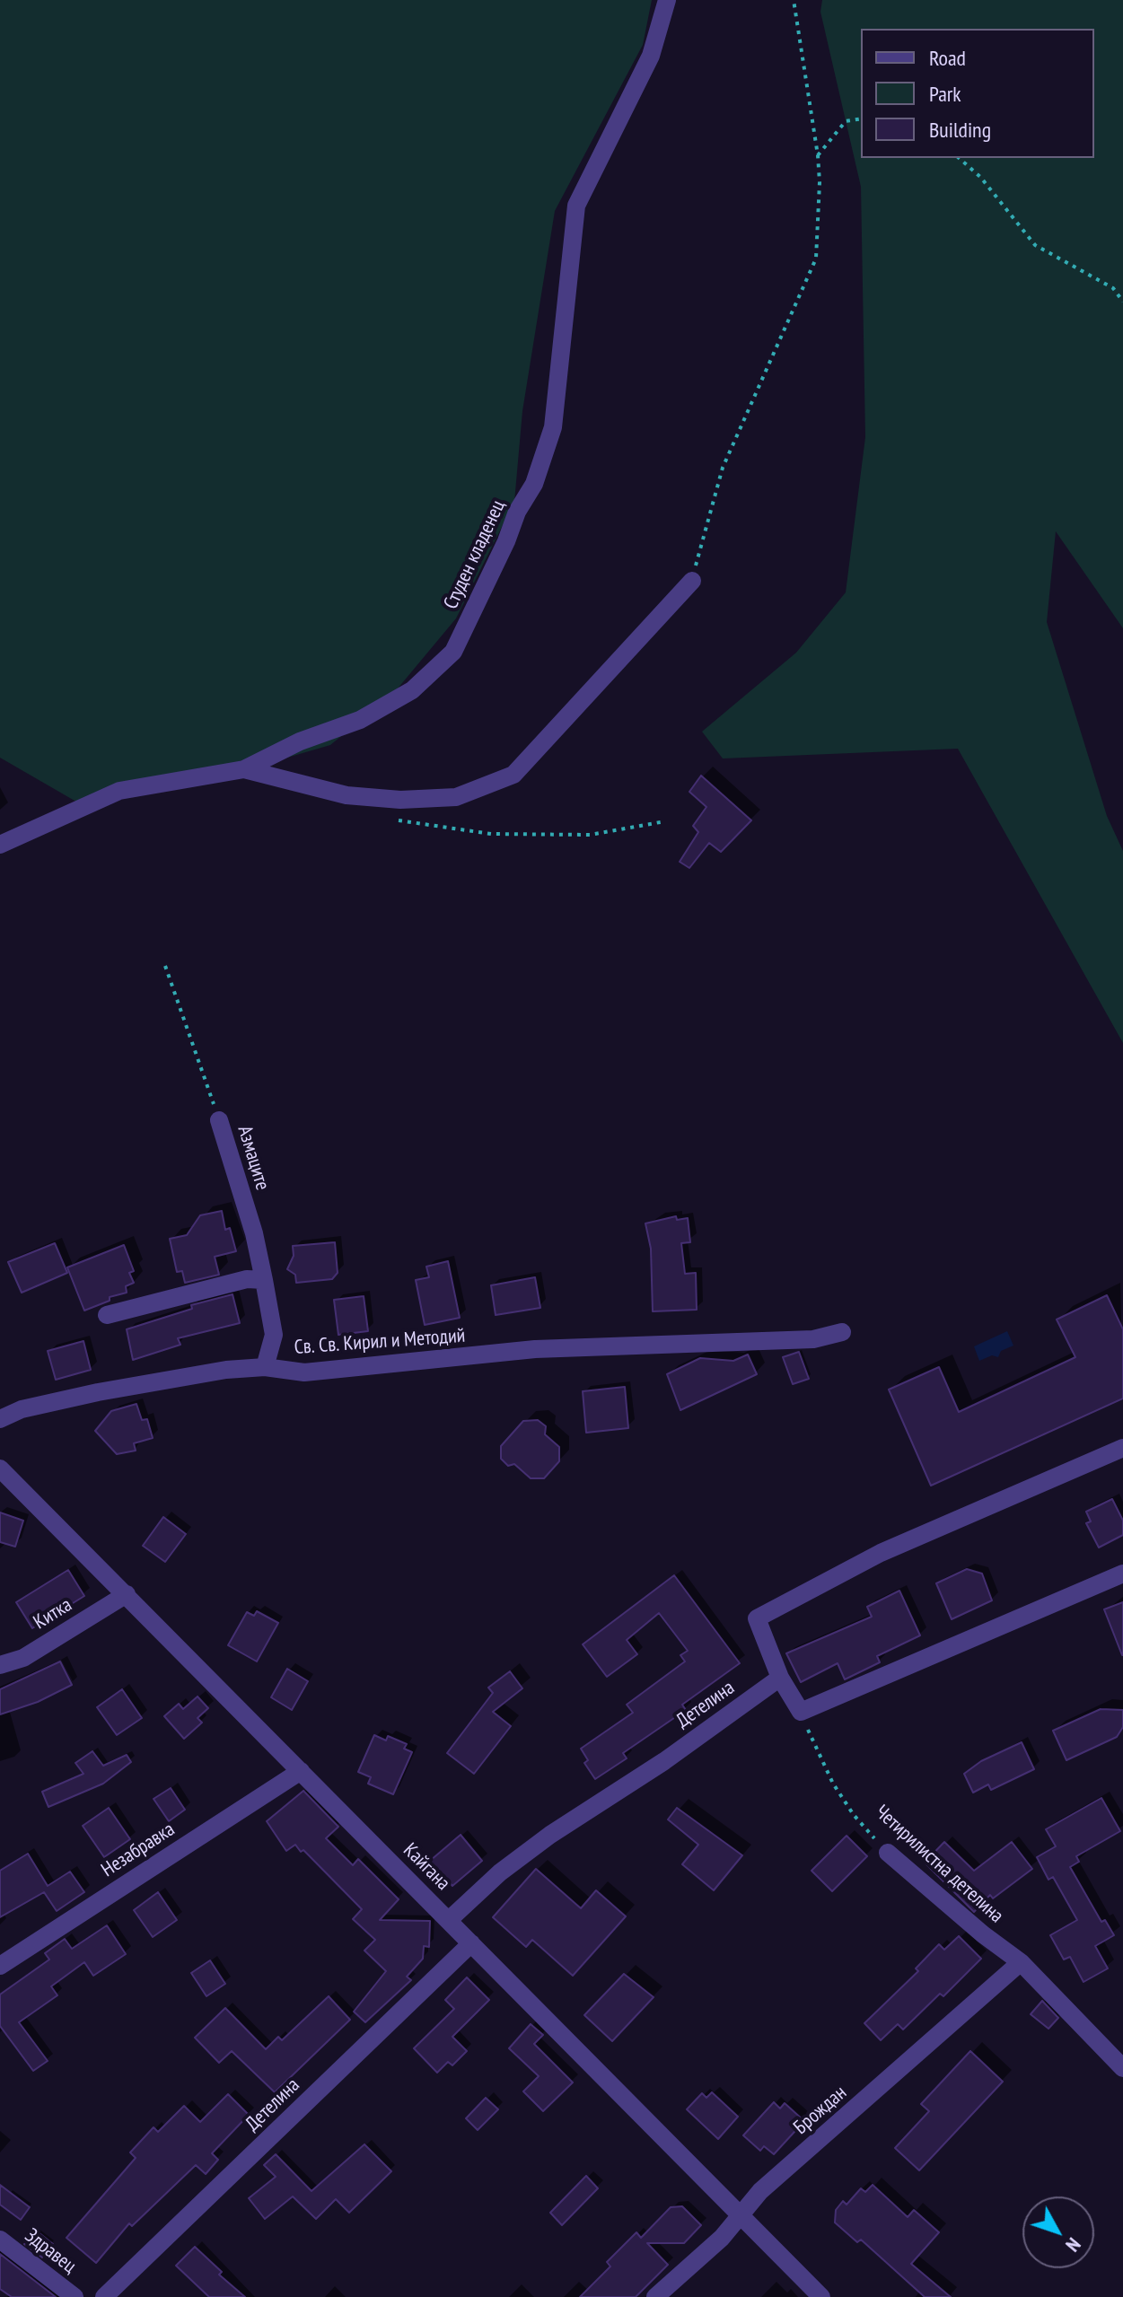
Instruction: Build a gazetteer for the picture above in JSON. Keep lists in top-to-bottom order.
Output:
{
  "streets": {
    "street": [
      "Студен кладенец",
      "Азмаците",
      "Св. Св. Кирил и Методий",
      "Китка",
      "Детелина",
      "Незабравка",
      "Четирилистна детелина",
      "Кайгана",
      "Брождан",
      "Здравец"
    ]
  },
  "crossings": [
    ["Азмаците", "Св. Св. Кирил и Методий"],
    ["Китка", "Кайгана"],
    ["Детелина", "Кайгана"],
    ["Незабравка", "Кайгана"],
    ["Четирилистна детелина", "Брождан"],
    ["Кайгана", "Брождан"]
  ],
  "legend": ["Road", "Park", "Building"],
  "north": "bottom right"
}
